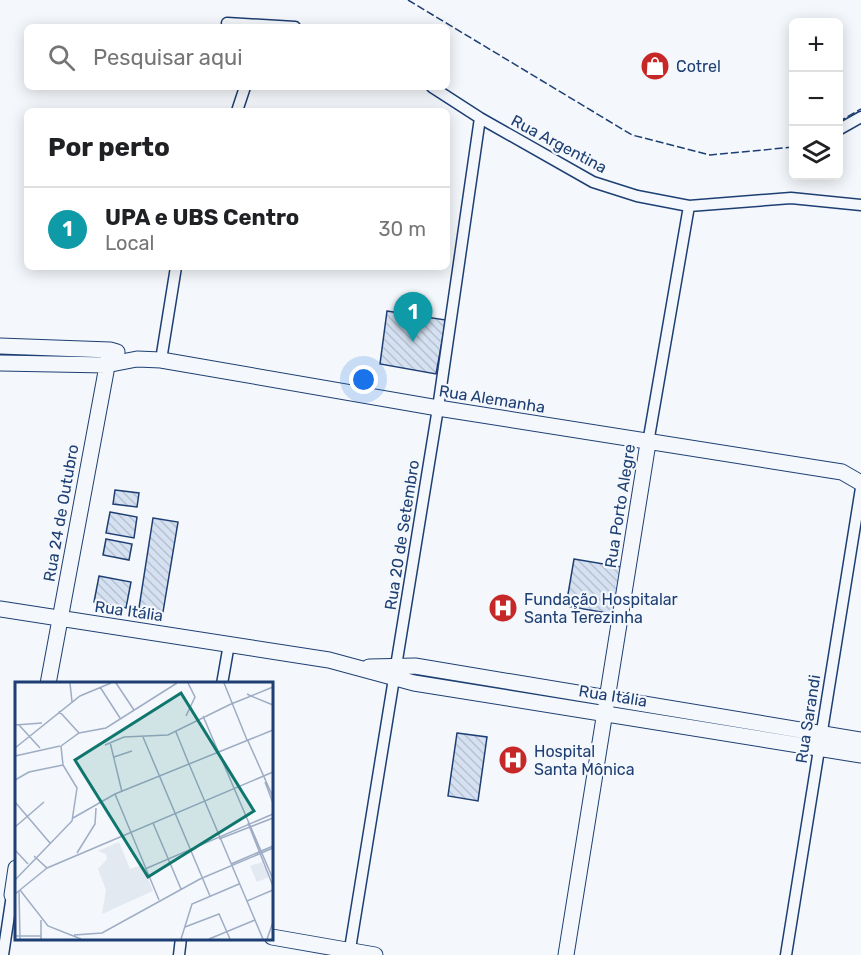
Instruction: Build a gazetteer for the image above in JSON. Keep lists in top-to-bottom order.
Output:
{
  "streets": {
    "main road": [
      "Rua Alemanha",
      "Rua Porto Alegre",
      "Rua 24 de Outubro",
      "Rua Itália"
    ],
    "street": ["Rua Argentina", "Rua 20 de Setembro", "Rua Sarandi"]
  },
  "crossings": [
    ["Rua Argentina", "Rua Porto Alegre"],
    ["Rua Argentina", "Rua 20 de Setembro"],
    ["Rua Alemanha", "Rua Porto Alegre"],
    ["Rua Alemanha", "Rua 24 de Outubro"],
    ["Rua Alemanha", "Rua 20 de Setembro"],
    ["Rua Porto Alegre", "Rua Itália"],
    ["Rua 24 de Outubro", "Rua Itália"],
    ["Rua 20 de Setembro", "Rua Itália"],
    ["Rua Itália", "Rua Sarandi"]
  ],
  "places": {
    "shop": ["Cotrel"],
    "hospital": ["Fundação Hospitalar Santa Terezinha", "Hospital Santa Mônica"]
  },
  "page": {
    "map_buttons": ["+", "−"],
    "search": "Pesquisar aqui",
    "heading": "Por perto",
    "list": [
      {
        "mark": "1",
        "name": "UPA e UBS Centro",
        "note": "Local",
        "value": "30 m"
      }
    ],
    "pins": "1"
  }
}
